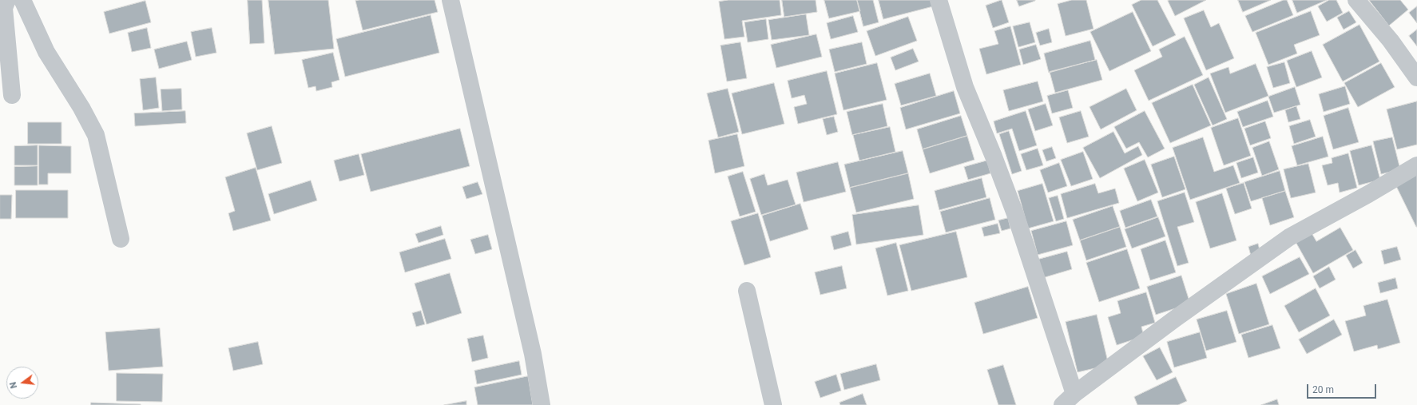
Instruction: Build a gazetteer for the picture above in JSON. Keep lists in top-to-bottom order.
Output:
{
  "scale_bar": "20 m",
  "north": "left"
}
